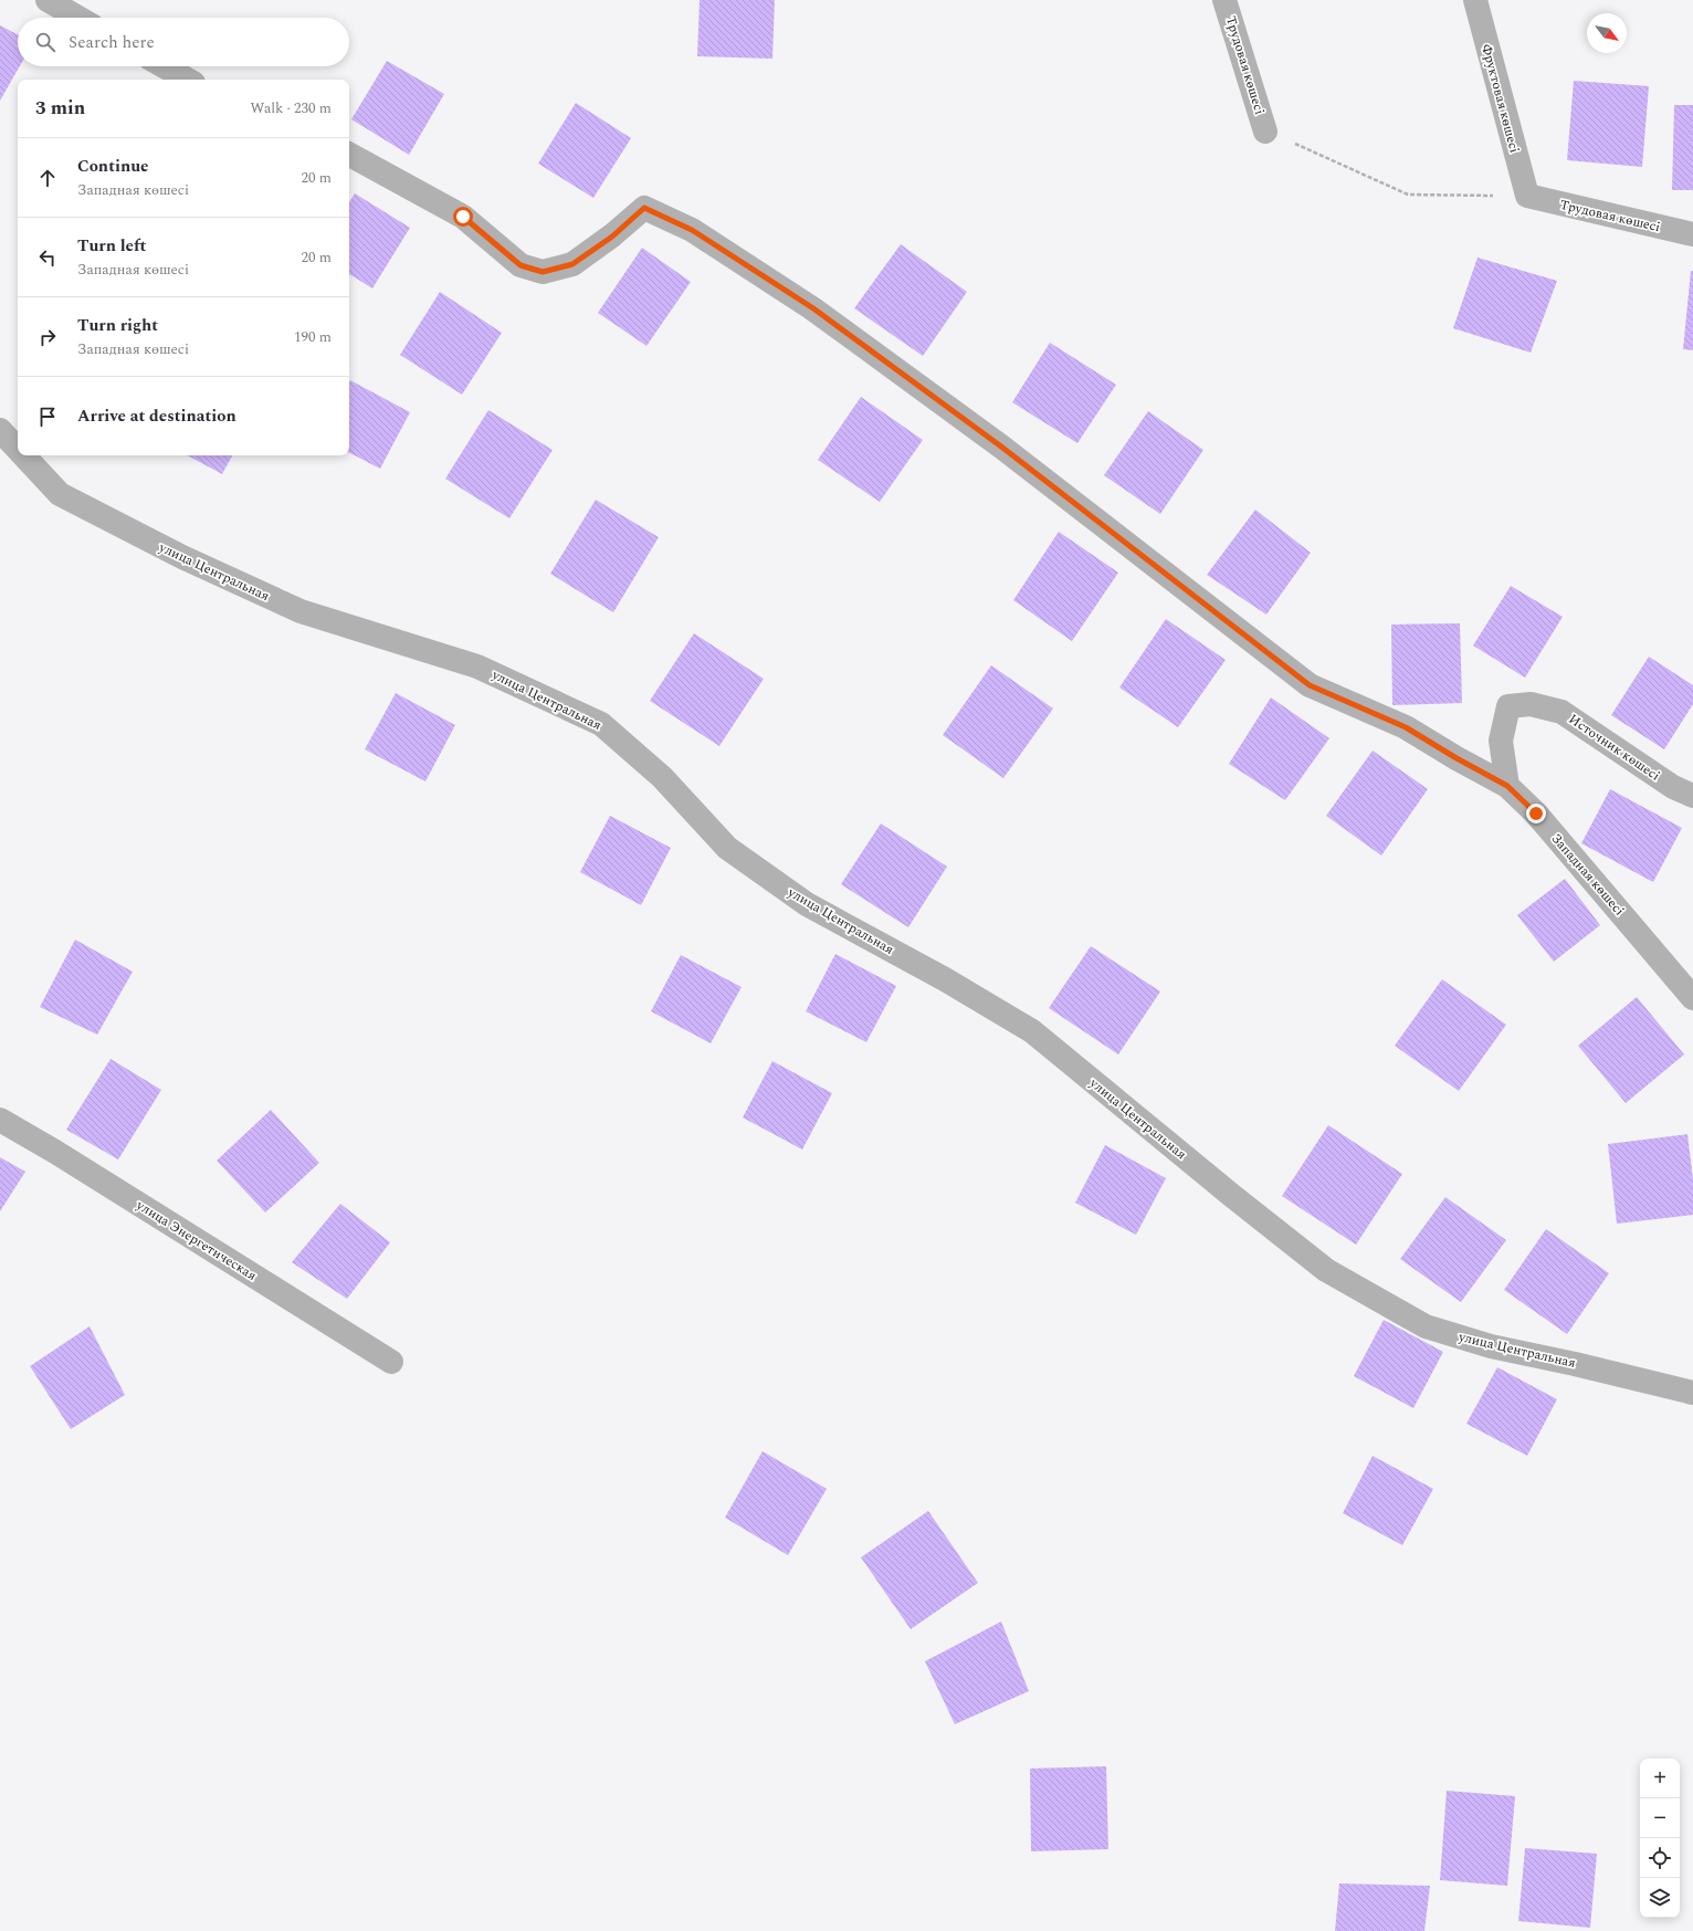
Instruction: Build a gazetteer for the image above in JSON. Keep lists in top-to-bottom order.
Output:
{
  "streets": {
    "street": [
      "Трудовая көшесі",
      "Фруктовая көшесі",
      "улица Центральная",
      "Источник көшесі",
      "Западная көшесі",
      "улица Энергетическая"
    ]
  },
  "crossings": [
    ["Трудовая көшесі", "Фруктовая көшесі"],
    ["Источник көшесі", "Западная көшесі"]
  ],
  "north": "bottom right",
  "page": {
    "search": "Search here",
    "heading": ["3 min", "Walk · 230 m"],
    "list": [
      ["Continue", "Западная көшесі", "20 m"],
      ["Turn left", "Западная көшесі", "20 m"],
      ["Turn right", "Западная көшесі", "190 m"],
      "Arrive at destination"
    ],
    "map_buttons": ["+", "−"]
  }
}
